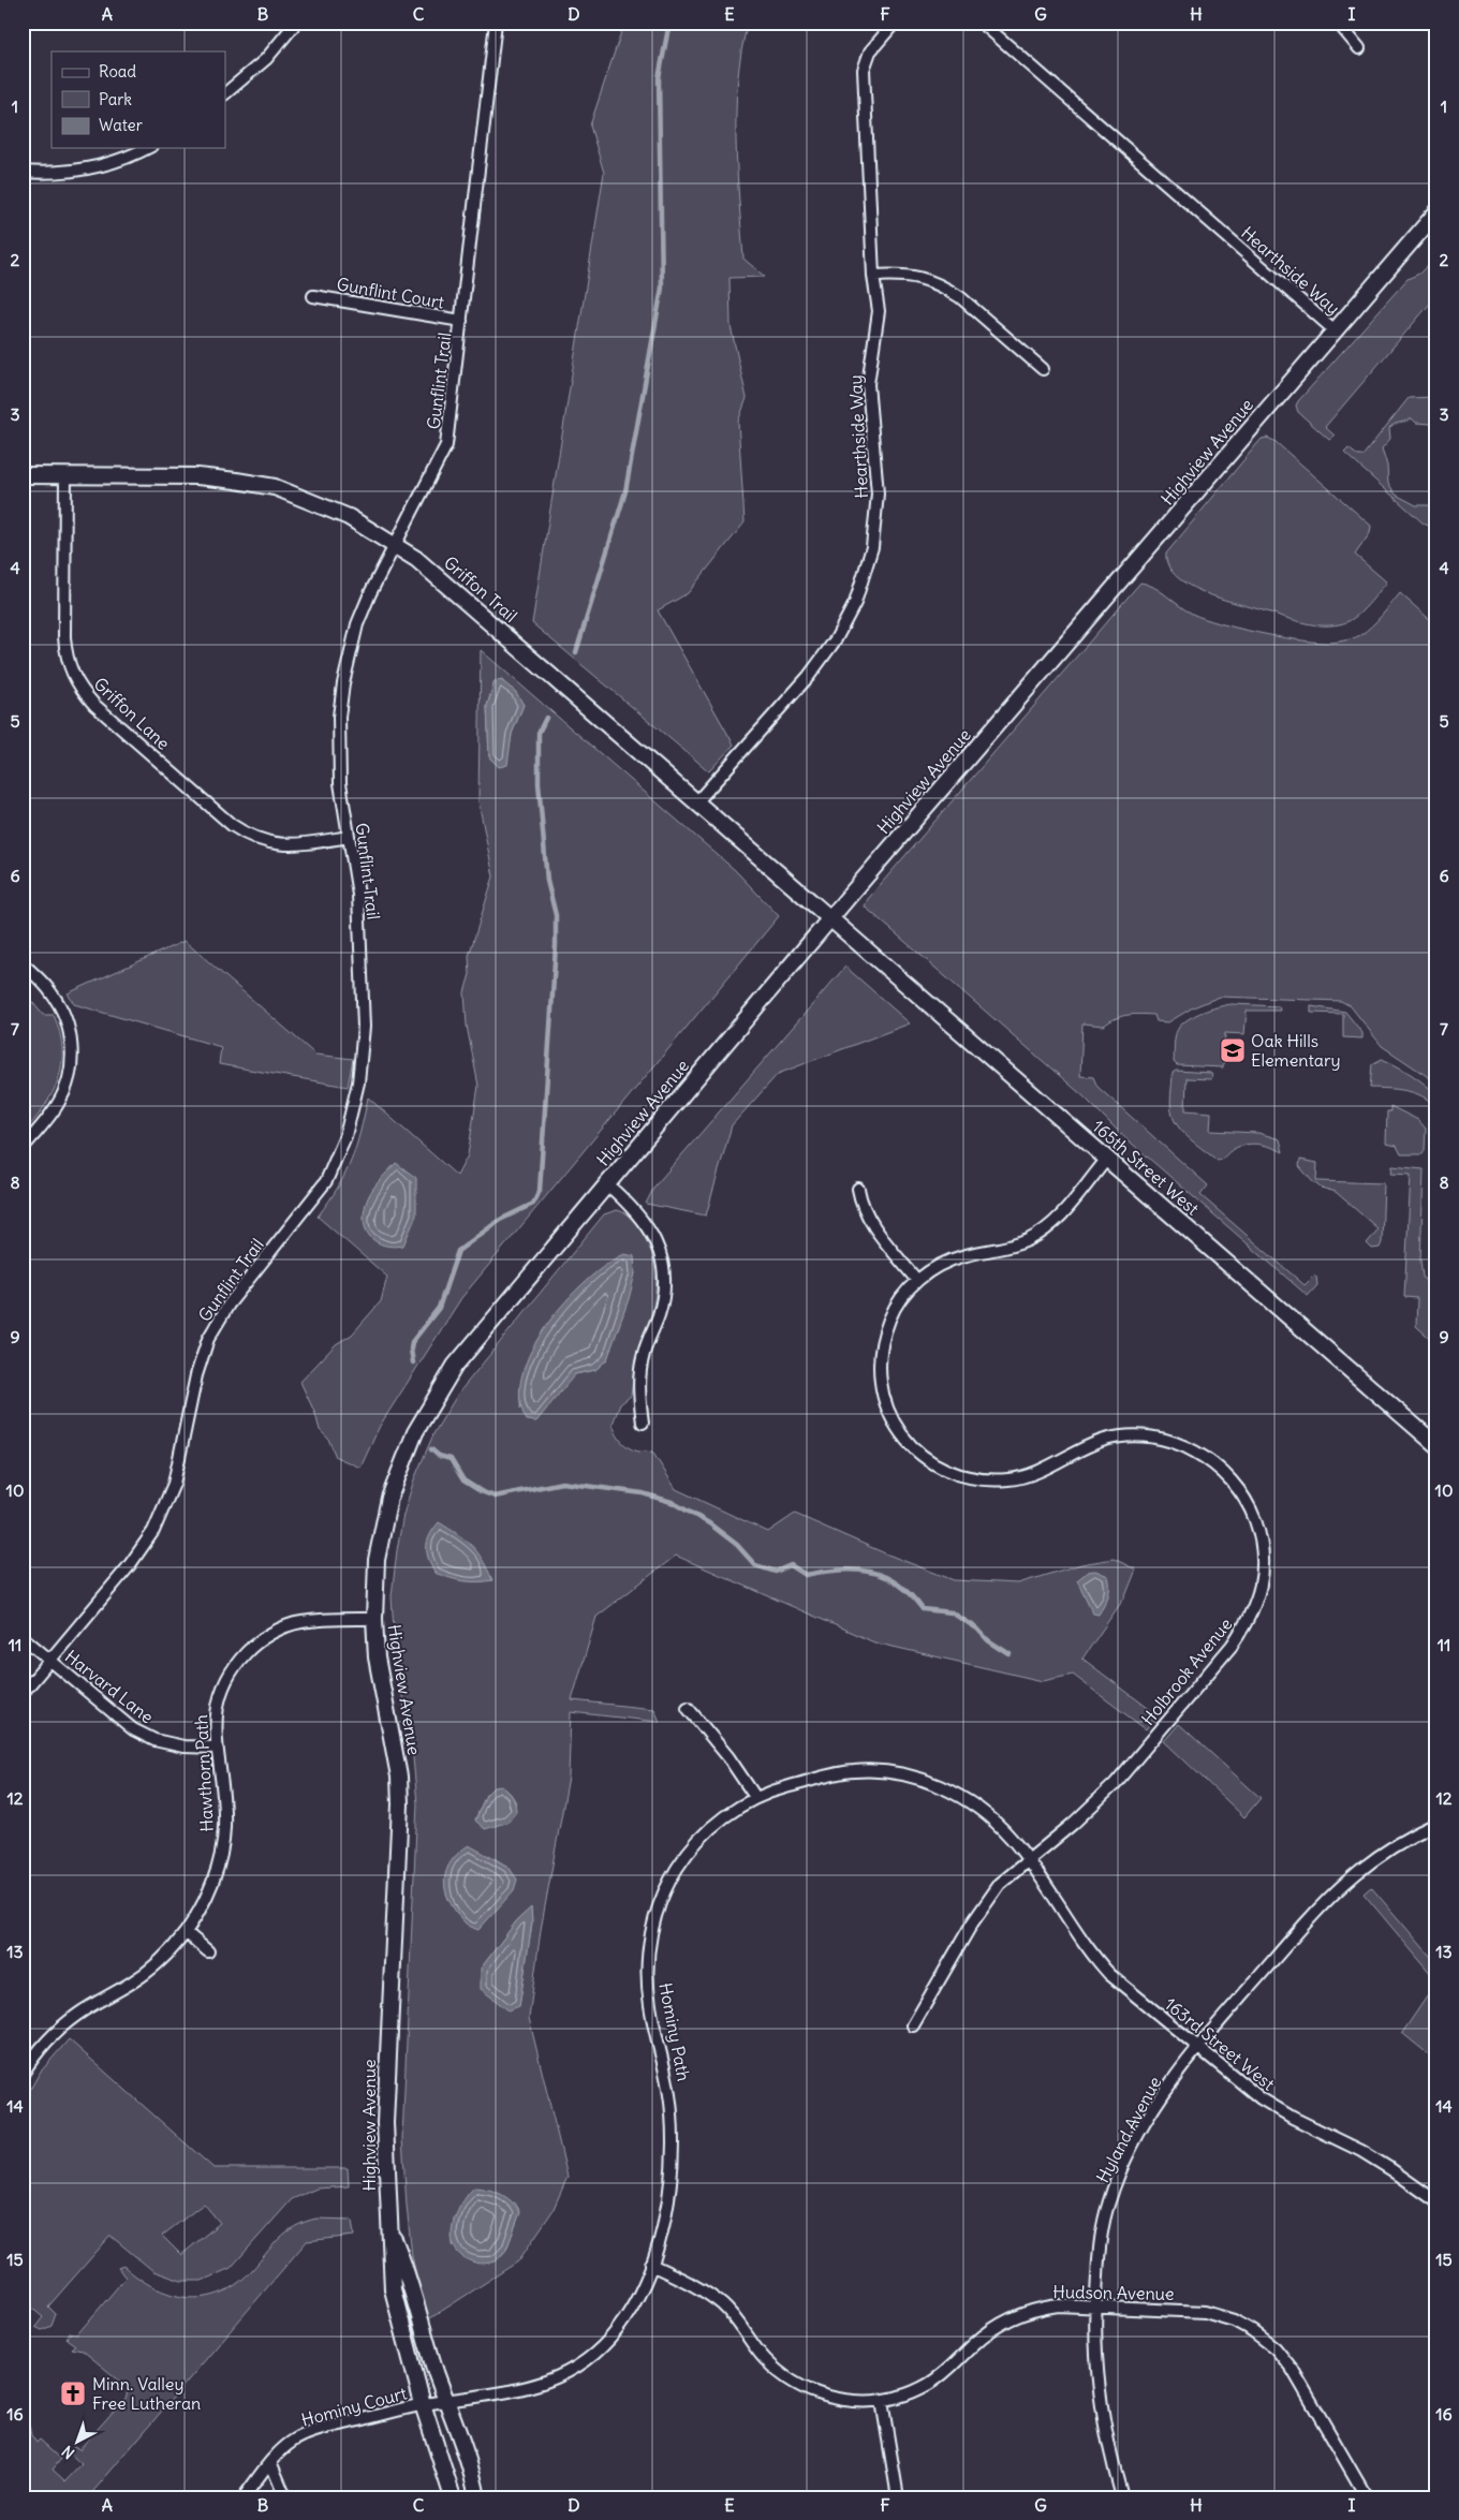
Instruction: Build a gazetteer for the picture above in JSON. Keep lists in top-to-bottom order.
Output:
{
  "streets": {
    "street": [
      "Hearthside Way",
      "Gunflint Court",
      "Gunflint Trail",
      "Highview Avenue",
      "Griffon Trail",
      "Griffon Lane",
      "165th Street West",
      "Holbrook Avenue",
      "Harvard Lane",
      "Hawthorn Path",
      "Hominy Path",
      "163rd Street West",
      "Hyland Avenue",
      "Hudson Avenue",
      "Hominy Court"
    ]
  },
  "crossings": [
    ["Hearthside Way", "Highview Avenue"],
    ["Hearthside Way", "Griffon Trail"],
    ["Gunflint Court", "Gunflint Trail"],
    ["Gunflint Trail", "Griffon Trail"],
    ["Gunflint Trail", "Griffon Lane"],
    ["Gunflint Trail", "Harvard Lane"],
    ["Highview Avenue", "Griffon Trail"],
    ["Highview Avenue", "165th Street West"],
    ["Highview Avenue", "Hawthorn Path"],
    ["Highview Avenue", "Hominy Path"],
    ["Highview Avenue", "Hominy Court"],
    ["Griffon Trail", "Griffon Lane"],
    ["Griffon Trail", "165th Street West"],
    ["165th Street West", "Holbrook Avenue"],
    ["Holbrook Avenue", "Hominy Path"],
    ["Holbrook Avenue", "163rd Street West"],
    ["Harvard Lane", "Hawthorn Path"],
    ["Hominy Path", "163rd Street West"],
    ["Hominy Path", "Hudson Avenue"],
    ["Hominy Path", "Hominy Court"],
    ["163rd Street West", "Hyland Avenue"],
    ["Hyland Avenue", "Hudson Avenue"]
  ],
  "places": {
    "school or university": ["Oak Hills Elementary"],
    "church": ["Minn. Valley Free Lutheran"]
  },
  "legend": ["Road", "Park", "Water"],
  "north": "bottom left",
  "grid": {
    "columns": [
      "A",
      "B",
      "C",
      "D",
      "E",
      "F",
      "G",
      "H",
      "I"
    ],
    "rows": [
      "1",
      "2",
      "3",
      "4",
      "5",
      "6",
      "7",
      "8",
      "9",
      "10",
      "11",
      "12",
      "13",
      "14",
      "15",
      "16"
    ]
  }
}
